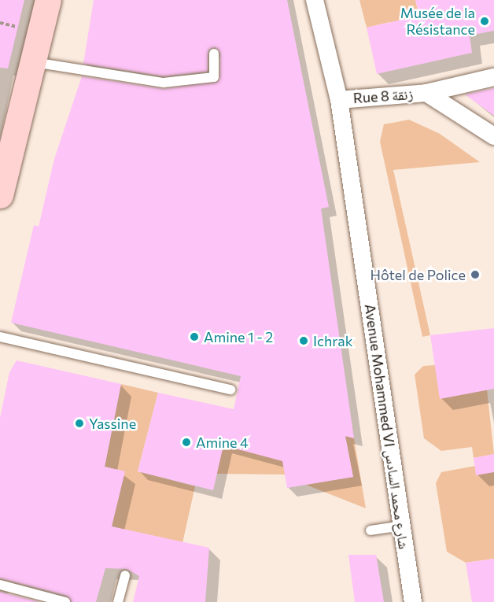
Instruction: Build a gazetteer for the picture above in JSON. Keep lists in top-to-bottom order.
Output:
{
  "streets": {
    "street": ["Rue 8 زنقة", "Avenue Mohammed VI شارع محمد السادس"]
  },
  "crossings": [
    ["Rue 8 زنقة", "Avenue Mohammed VI شارع محمد السادس"]
  ],
  "places": [
    "Musée de la Résistance",
    "Hôtel de Police",
    "Amine 1 - 2",
    "Ichrak",
    "Yassine",
    "Amine 4"
  ]
}
